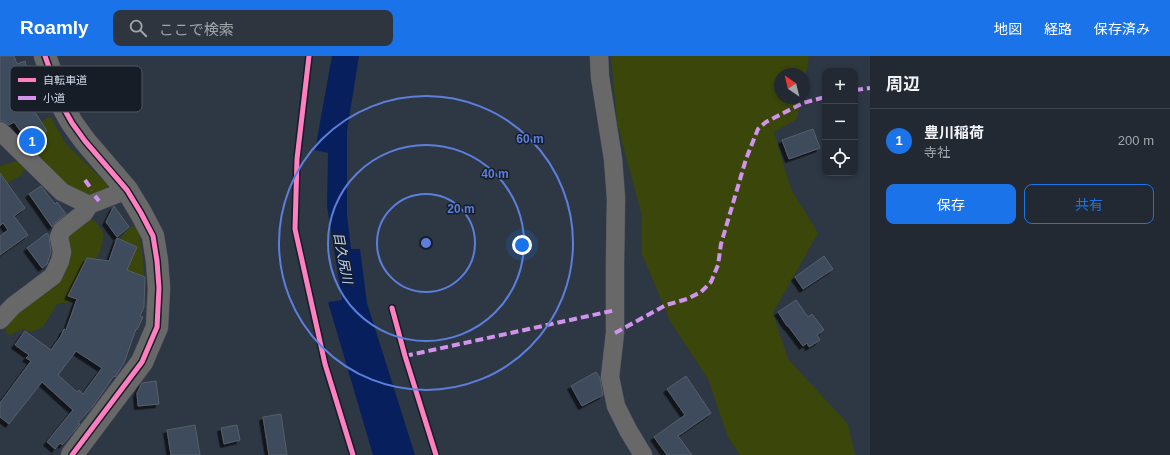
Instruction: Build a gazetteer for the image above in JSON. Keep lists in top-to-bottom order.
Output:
{
  "water": ["目久尻川"],
  "legend": ["自転車道", "小道"],
  "north": "top left",
  "page": {
    "header": "Roamly",
    "search": "ここで検索",
    "nav": ["地図", "経路", "保存済み"],
    "heading": "周辺",
    "map_buttons": ["+", "−"],
    "list": [
      {
        "mark": "1",
        "name": "豊川稲荷",
        "note": "寺社",
        "value": "200 m"
      }
    ],
    "pins": "1",
    "buttons": ["保存", "共有"]
  },
  "rings": ["60 m", "40 m", "20 m"]
}
